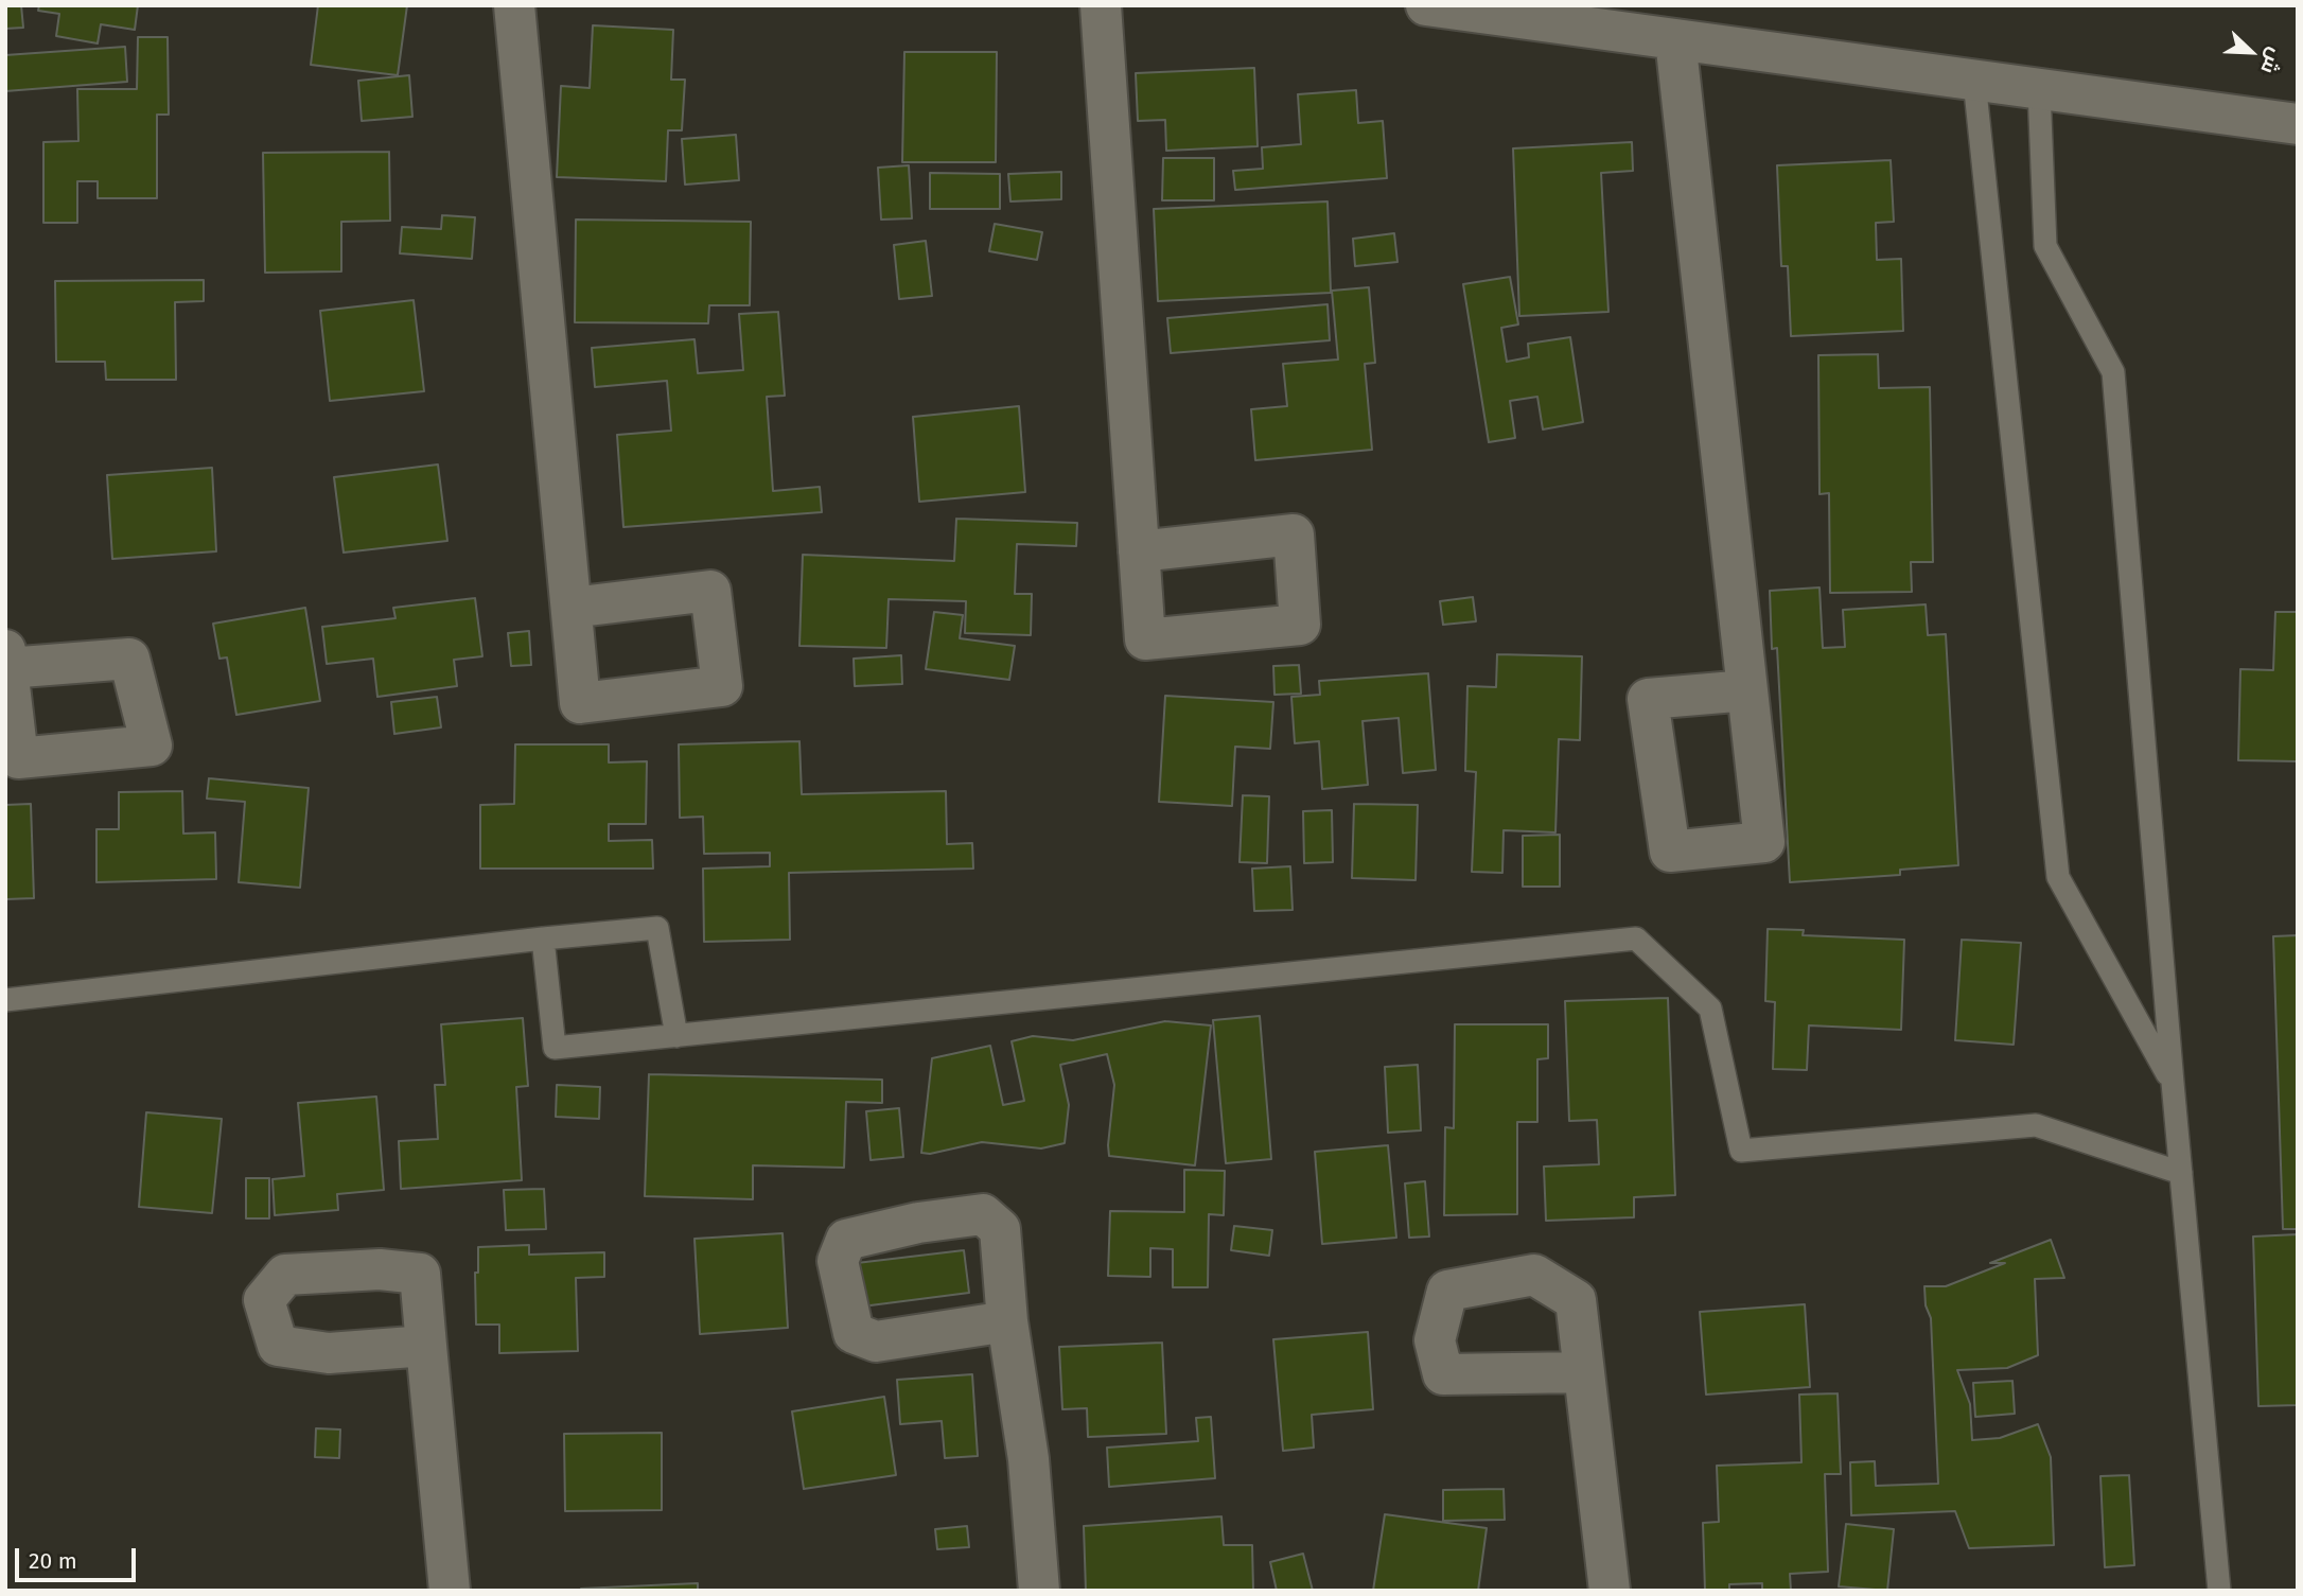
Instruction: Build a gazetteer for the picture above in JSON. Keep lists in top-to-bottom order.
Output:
{
  "scale_bar": "20 m",
  "north": "bottom right"
}
